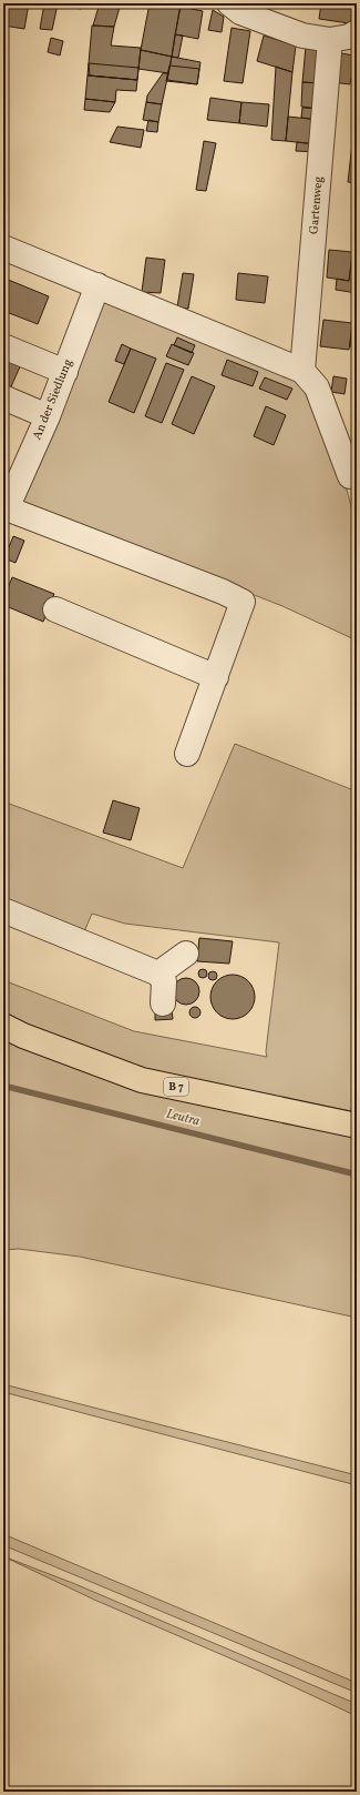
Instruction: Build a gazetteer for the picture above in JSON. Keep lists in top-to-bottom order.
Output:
{
  "streets": {
    "main road": ["B 7"],
    "street": ["Gartenweg", "An der Siedlung"]
  },
  "water": ["Leutra"]
}
